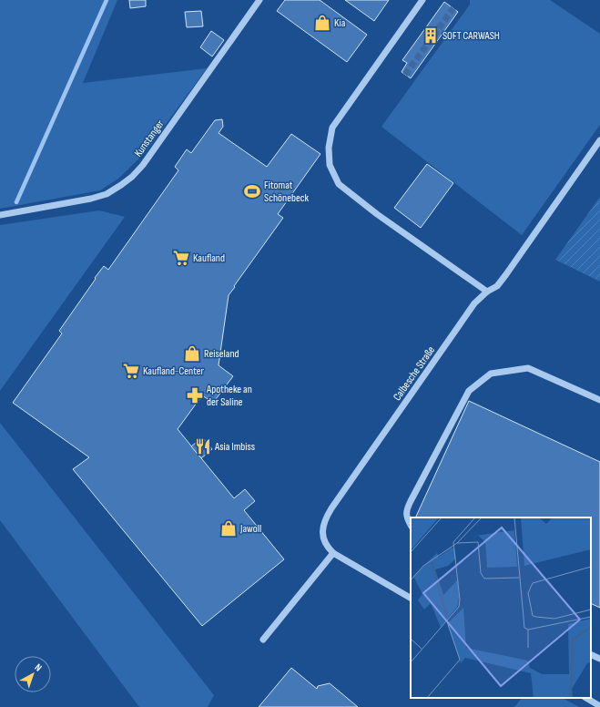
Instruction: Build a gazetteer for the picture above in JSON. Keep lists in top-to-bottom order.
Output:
{
  "streets": {
    "street": ["Kunstanger", "Calbesche Straße"]
  },
  "places": {
    "shop": ["Kia", "Reiseland", "Jawoll"],
    "building": ["SOFT CARWASH"],
    "sports": ["Fitomat Schönebeck"],
    "supermarket": ["Kaufland", "Kaufland-Center"],
    "pharmacy": ["Apotheke an der Saline"],
    "restaurant": ["Asia Imbiss"]
  },
  "north": "top right"
}
